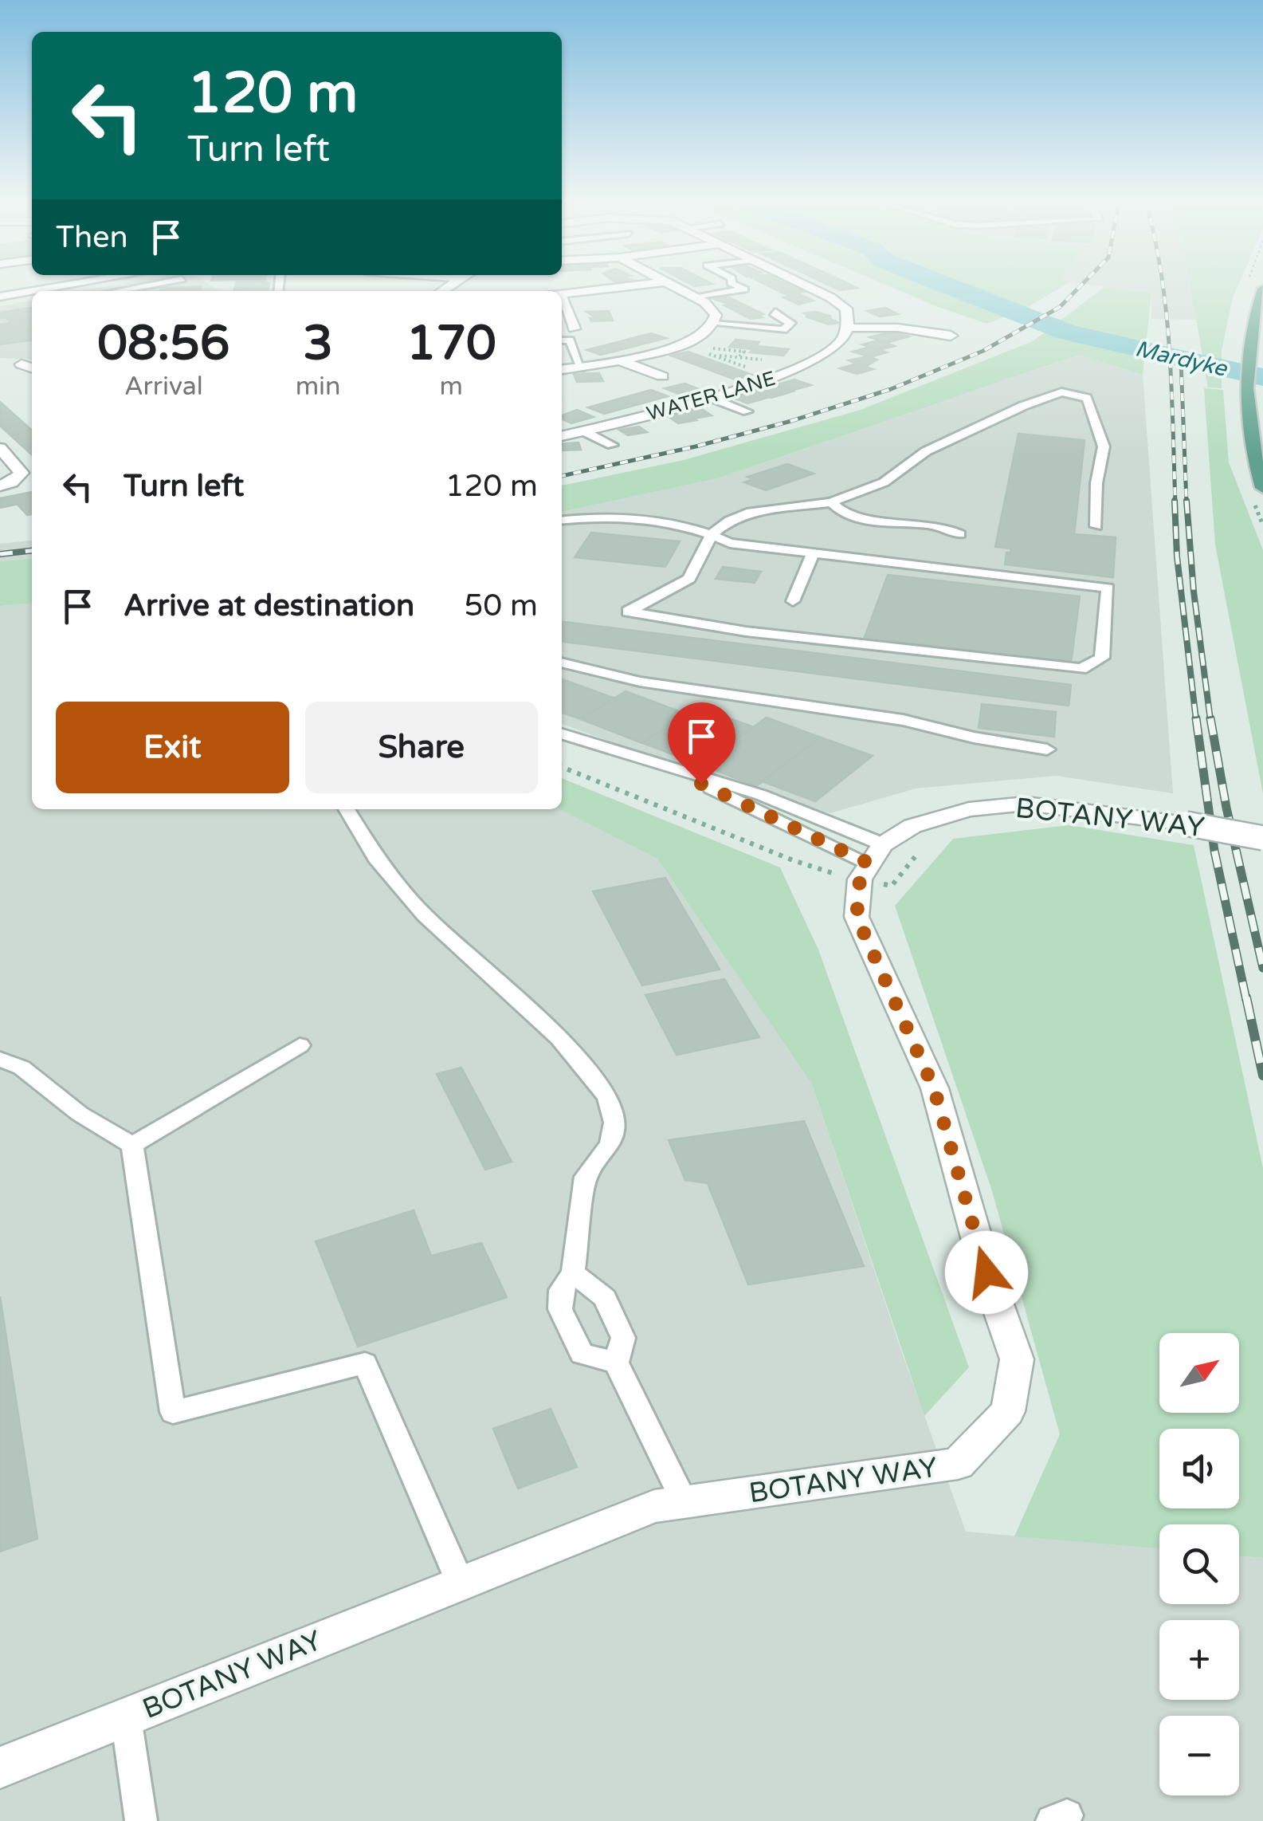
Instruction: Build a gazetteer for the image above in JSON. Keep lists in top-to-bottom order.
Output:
{
  "streets": {
    "street": ["WATER LANE", "BOTANY WAY"]
  },
  "water": ["Mardyke"],
  "north": "top right",
  "page": {
    "turn": ["120 m", "Turn left"],
    "then": "Then",
    "eta": [
      "08:56",
      "Arrival",
      "3",
      "min",
      "170",
      "m"
    ],
    "list": [
      {
        "name": "Turn left",
        "value": "120 m"
      },
      {
        "name": "Arrive at destination",
        "value": "50 m"
      }
    ],
    "buttons": ["Exit", "Share"],
    "map_buttons": ["+", "−"]
  }
}
